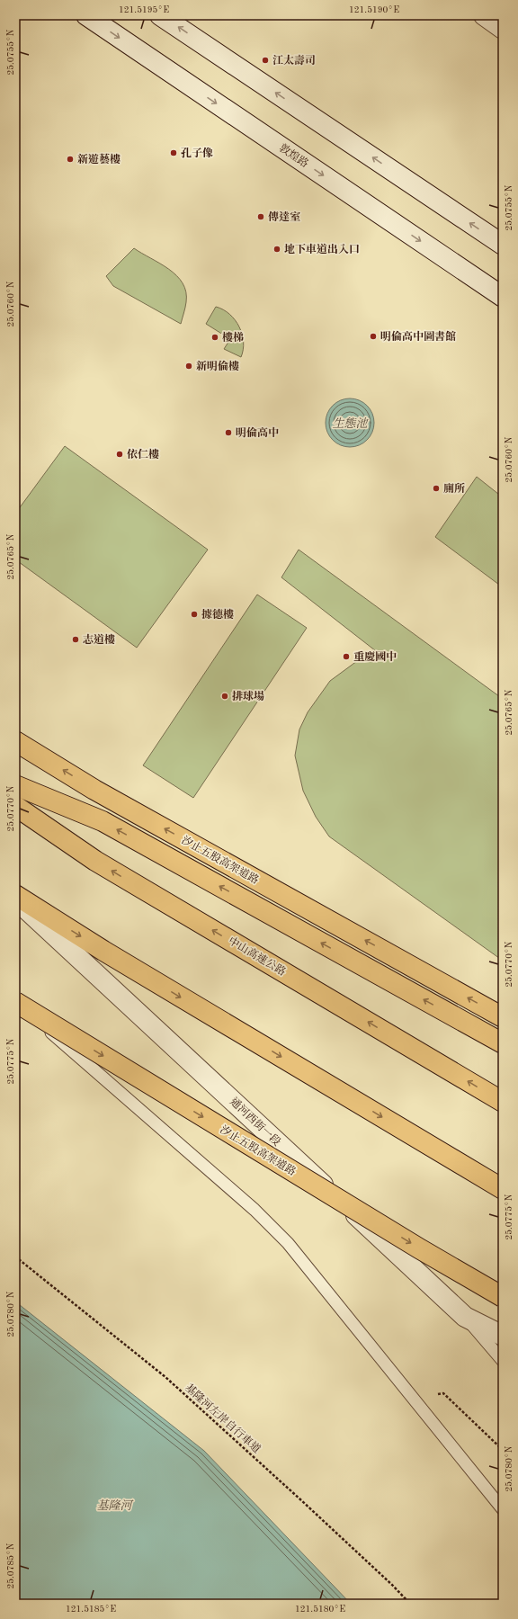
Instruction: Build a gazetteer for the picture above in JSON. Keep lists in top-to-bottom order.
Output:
{
  "streets": {
    "highway": ["汐止五股高架道路", "中山高速公路"],
    "street": ["敦煌路", "通河西街一段"],
    "path": ["基隆河左岸自行車道"]
  },
  "water": ["生態池", "基隆河"],
  "places": [
    "江太壽司",
    "孔子像",
    "新遊藝樓",
    "傳達室",
    "地下車道出入口",
    "明倫高中圖書館",
    "樓梯",
    "新明倫樓",
    "明倫高中",
    "依仁樓",
    "廁所",
    "據德樓",
    "志道樓",
    "重慶國中",
    "排球場"
  ],
  "coordinates": [
    "121.5195°E",
    "121.5190°E",
    "25.0755°N",
    "25.0760°N",
    "25.0765°N",
    "25.0770°N",
    "25.0775°N",
    "25.0780°N",
    "25.0785°N",
    "121.5185°E",
    "121.5180°E"
  ]
}
